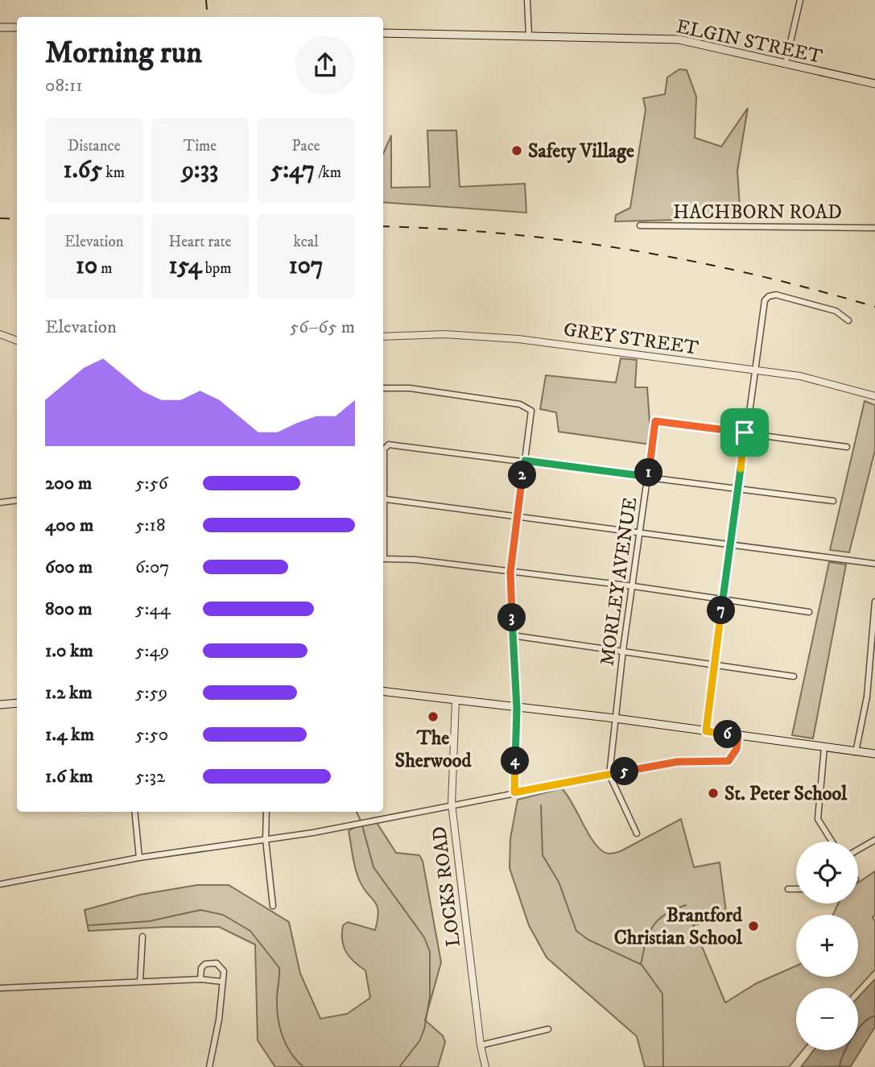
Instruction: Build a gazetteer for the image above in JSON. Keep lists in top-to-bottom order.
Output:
{
  "streets": {
    "main road": ["ELGIN STREET"],
    "street": [
      "HACHBORN ROAD",
      "GREY STREET",
      "MORLEY AVENUE",
      "LOCKS ROAD"
    ]
  },
  "places": [
    "Safety Village",
    "The Sherwood",
    "St. Peter School",
    "Brantford Christian School"
  ],
  "page": {
    "heading": ["Morning run", "08:11"],
    "stats": [
      ["Distance", "1.65 km"],
      ["Time", "9:33"],
      ["Pace", "5:47 /km"],
      ["Elevation", "10 m"],
      ["Heart rate", "154 bpm"],
      ["kcal", "107"]
    ],
    "chart": ["Elevation", "56–65 m"],
    "pins": [
      "1",
      "2",
      "7",
      "3",
      "6",
      "4",
      "5"
    ],
    "list": [
      {
        "name": "200 m",
        "note": "5:56"
      },
      {
        "name": "400 m",
        "note": "5:18"
      },
      {
        "name": "600 m",
        "note": "6:07"
      },
      {
        "name": "800 m",
        "note": "5:44"
      },
      {
        "name": "1.0 km",
        "note": "5:49"
      },
      {
        "name": "1.2 km",
        "note": "5:59"
      },
      {
        "name": "1.4 km",
        "note": "5:50"
      },
      {
        "name": "1.6 km",
        "note": "5:32"
      }
    ],
    "map_buttons": ["+", "−"]
  }
}
